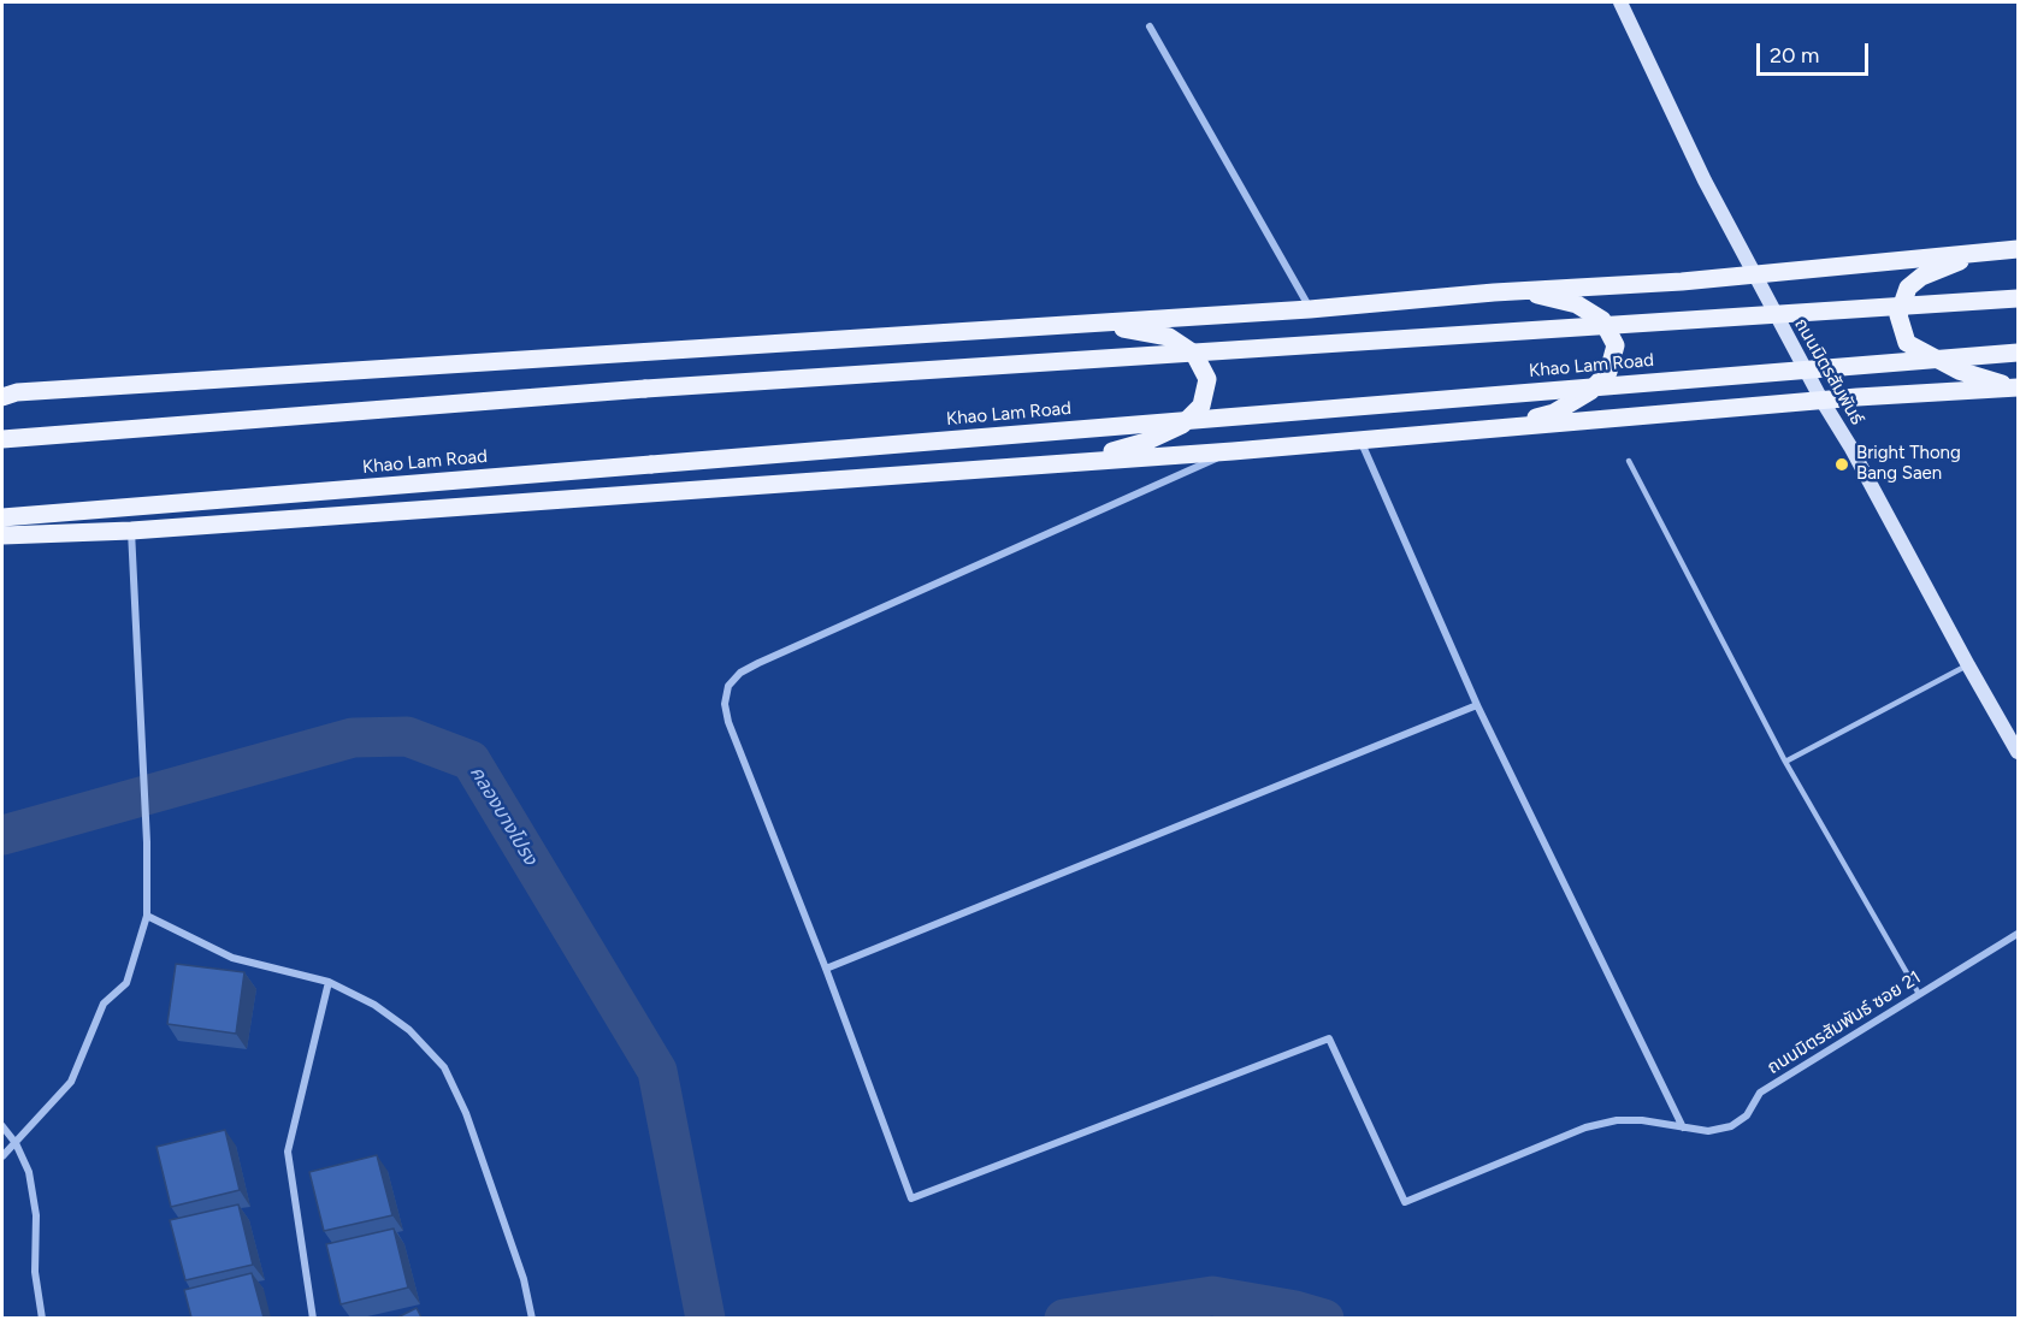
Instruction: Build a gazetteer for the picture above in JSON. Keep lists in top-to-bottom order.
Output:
{
  "streets": {
    "main road": ["Khao Lam Road"],
    "street": ["ถนนมิตรสัมพันธ์", "ถนนมิตรสัมพันธ์ ซอย 21"]
  },
  "water": ["คลองบางโปรง"],
  "places": ["Bright Thong Bang Saen"],
  "scale_bar": "20 m"
}
